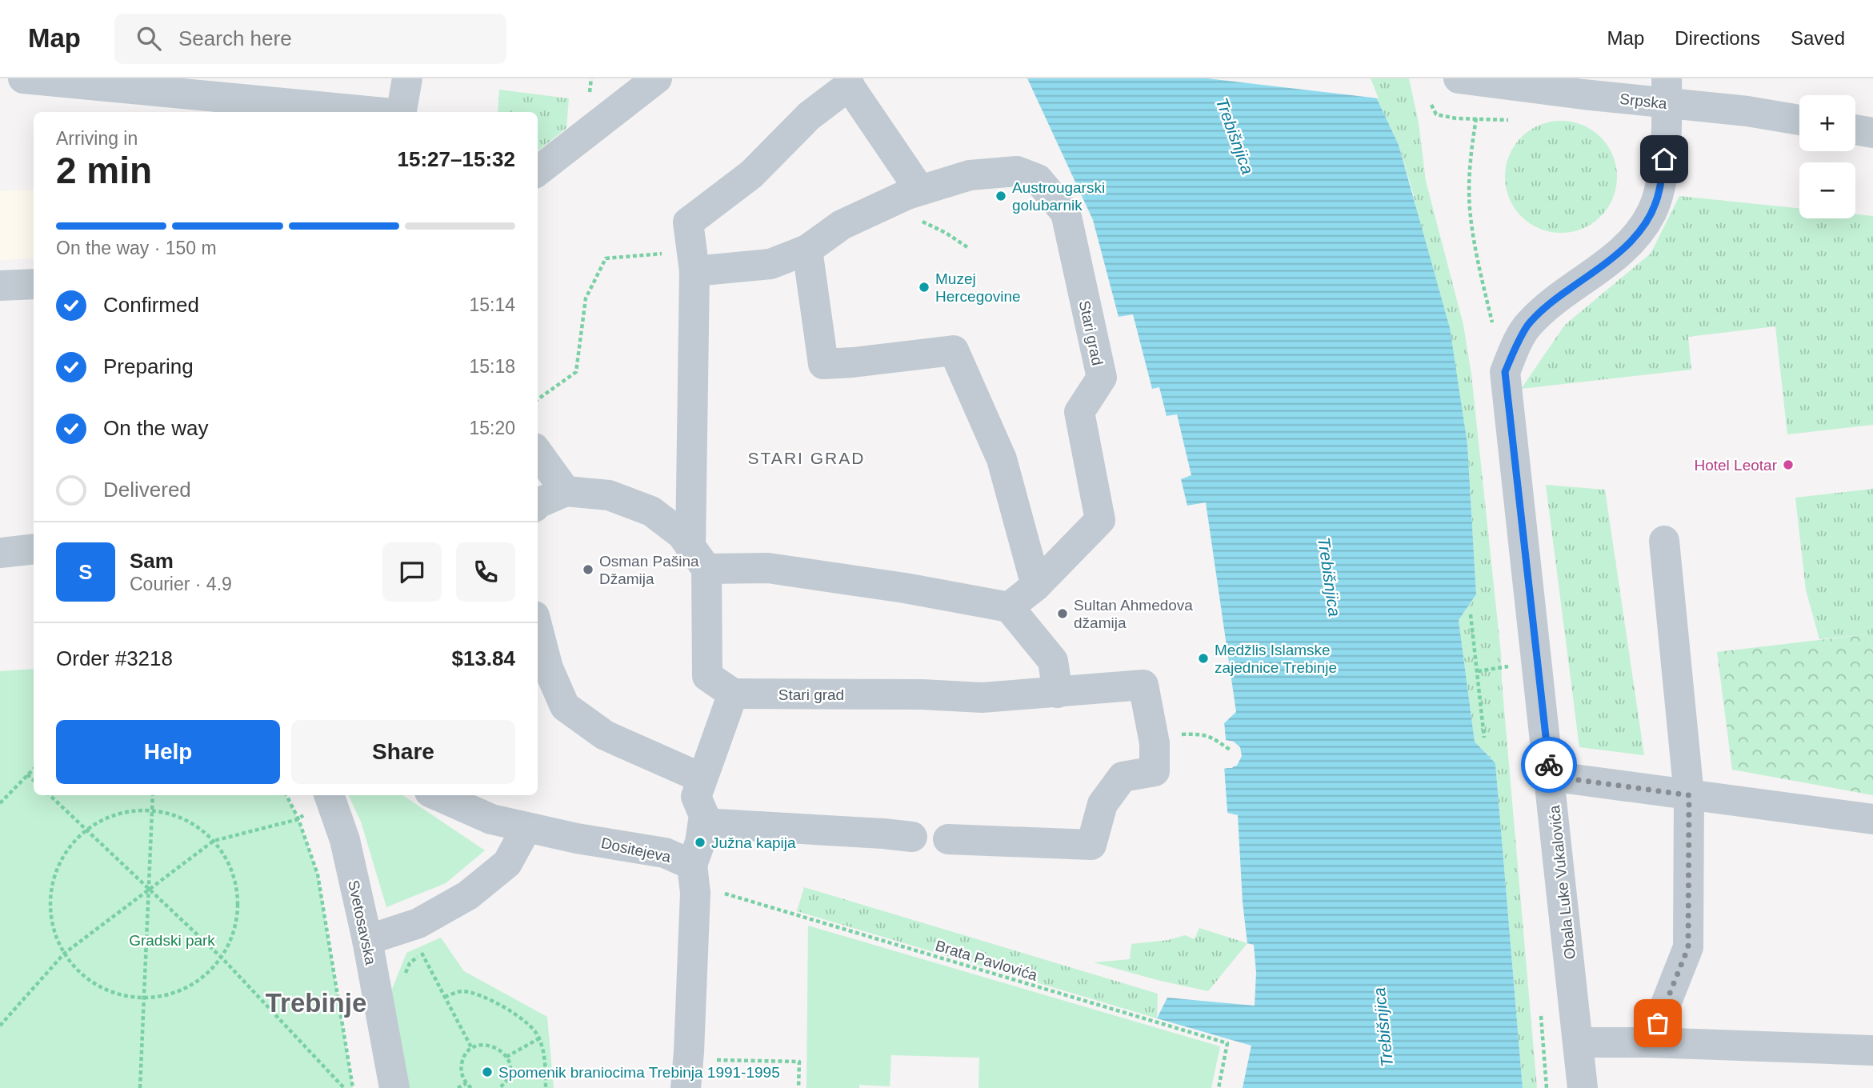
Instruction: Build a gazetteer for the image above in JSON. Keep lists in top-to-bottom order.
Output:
{
  "streets": {
    "street": [
      "Srpska",
      "Stari grad",
      "Dositejeva",
      "Obala Luke Vukalovića",
      "Svetosavska"
    ],
    "path": ["Brata Pavlovića"]
  },
  "crossings": [
    ["Srpska", "Obala Luke Vukalovića"],
    ["Dositejeva", "Brata Pavlovića"]
  ],
  "districts": ["STARI GRAD", "Trebinje"],
  "water": ["Trebišnjica"],
  "parks": ["Gradski park"],
  "places": [
    "Austrougarski golubarnik",
    "Muzej Hercegovine",
    "Hotel Leotar",
    "Osman Pašina Džamija",
    "Sultan Ahmedova džamija",
    "Medžlis Islamske zajednice Trebinje",
    "Južna kapija",
    "Spomenik braniocima Trebinja 1991-1995"
  ],
  "page": {
    "header": "Map",
    "search": "Search here",
    "nav": ["Map", "Directions", "Saved"],
    "map_buttons": ["+", "−"],
    "heading": ["2 min", "Arriving in", "15:27–15:32"],
    "panel": [
      "Sam",
      "Courier · 4.9",
      "Order #3218",
      "$13.84"
    ],
    "bar": "On the way · 150 m",
    "list": [
      ["Confirmed", "15:14"],
      ["Preparing", "15:18"],
      ["On the way", "15:20"],
      "Delivered"
    ],
    "round": "S",
    "buttons": ["Help", "Share"]
  }
}
